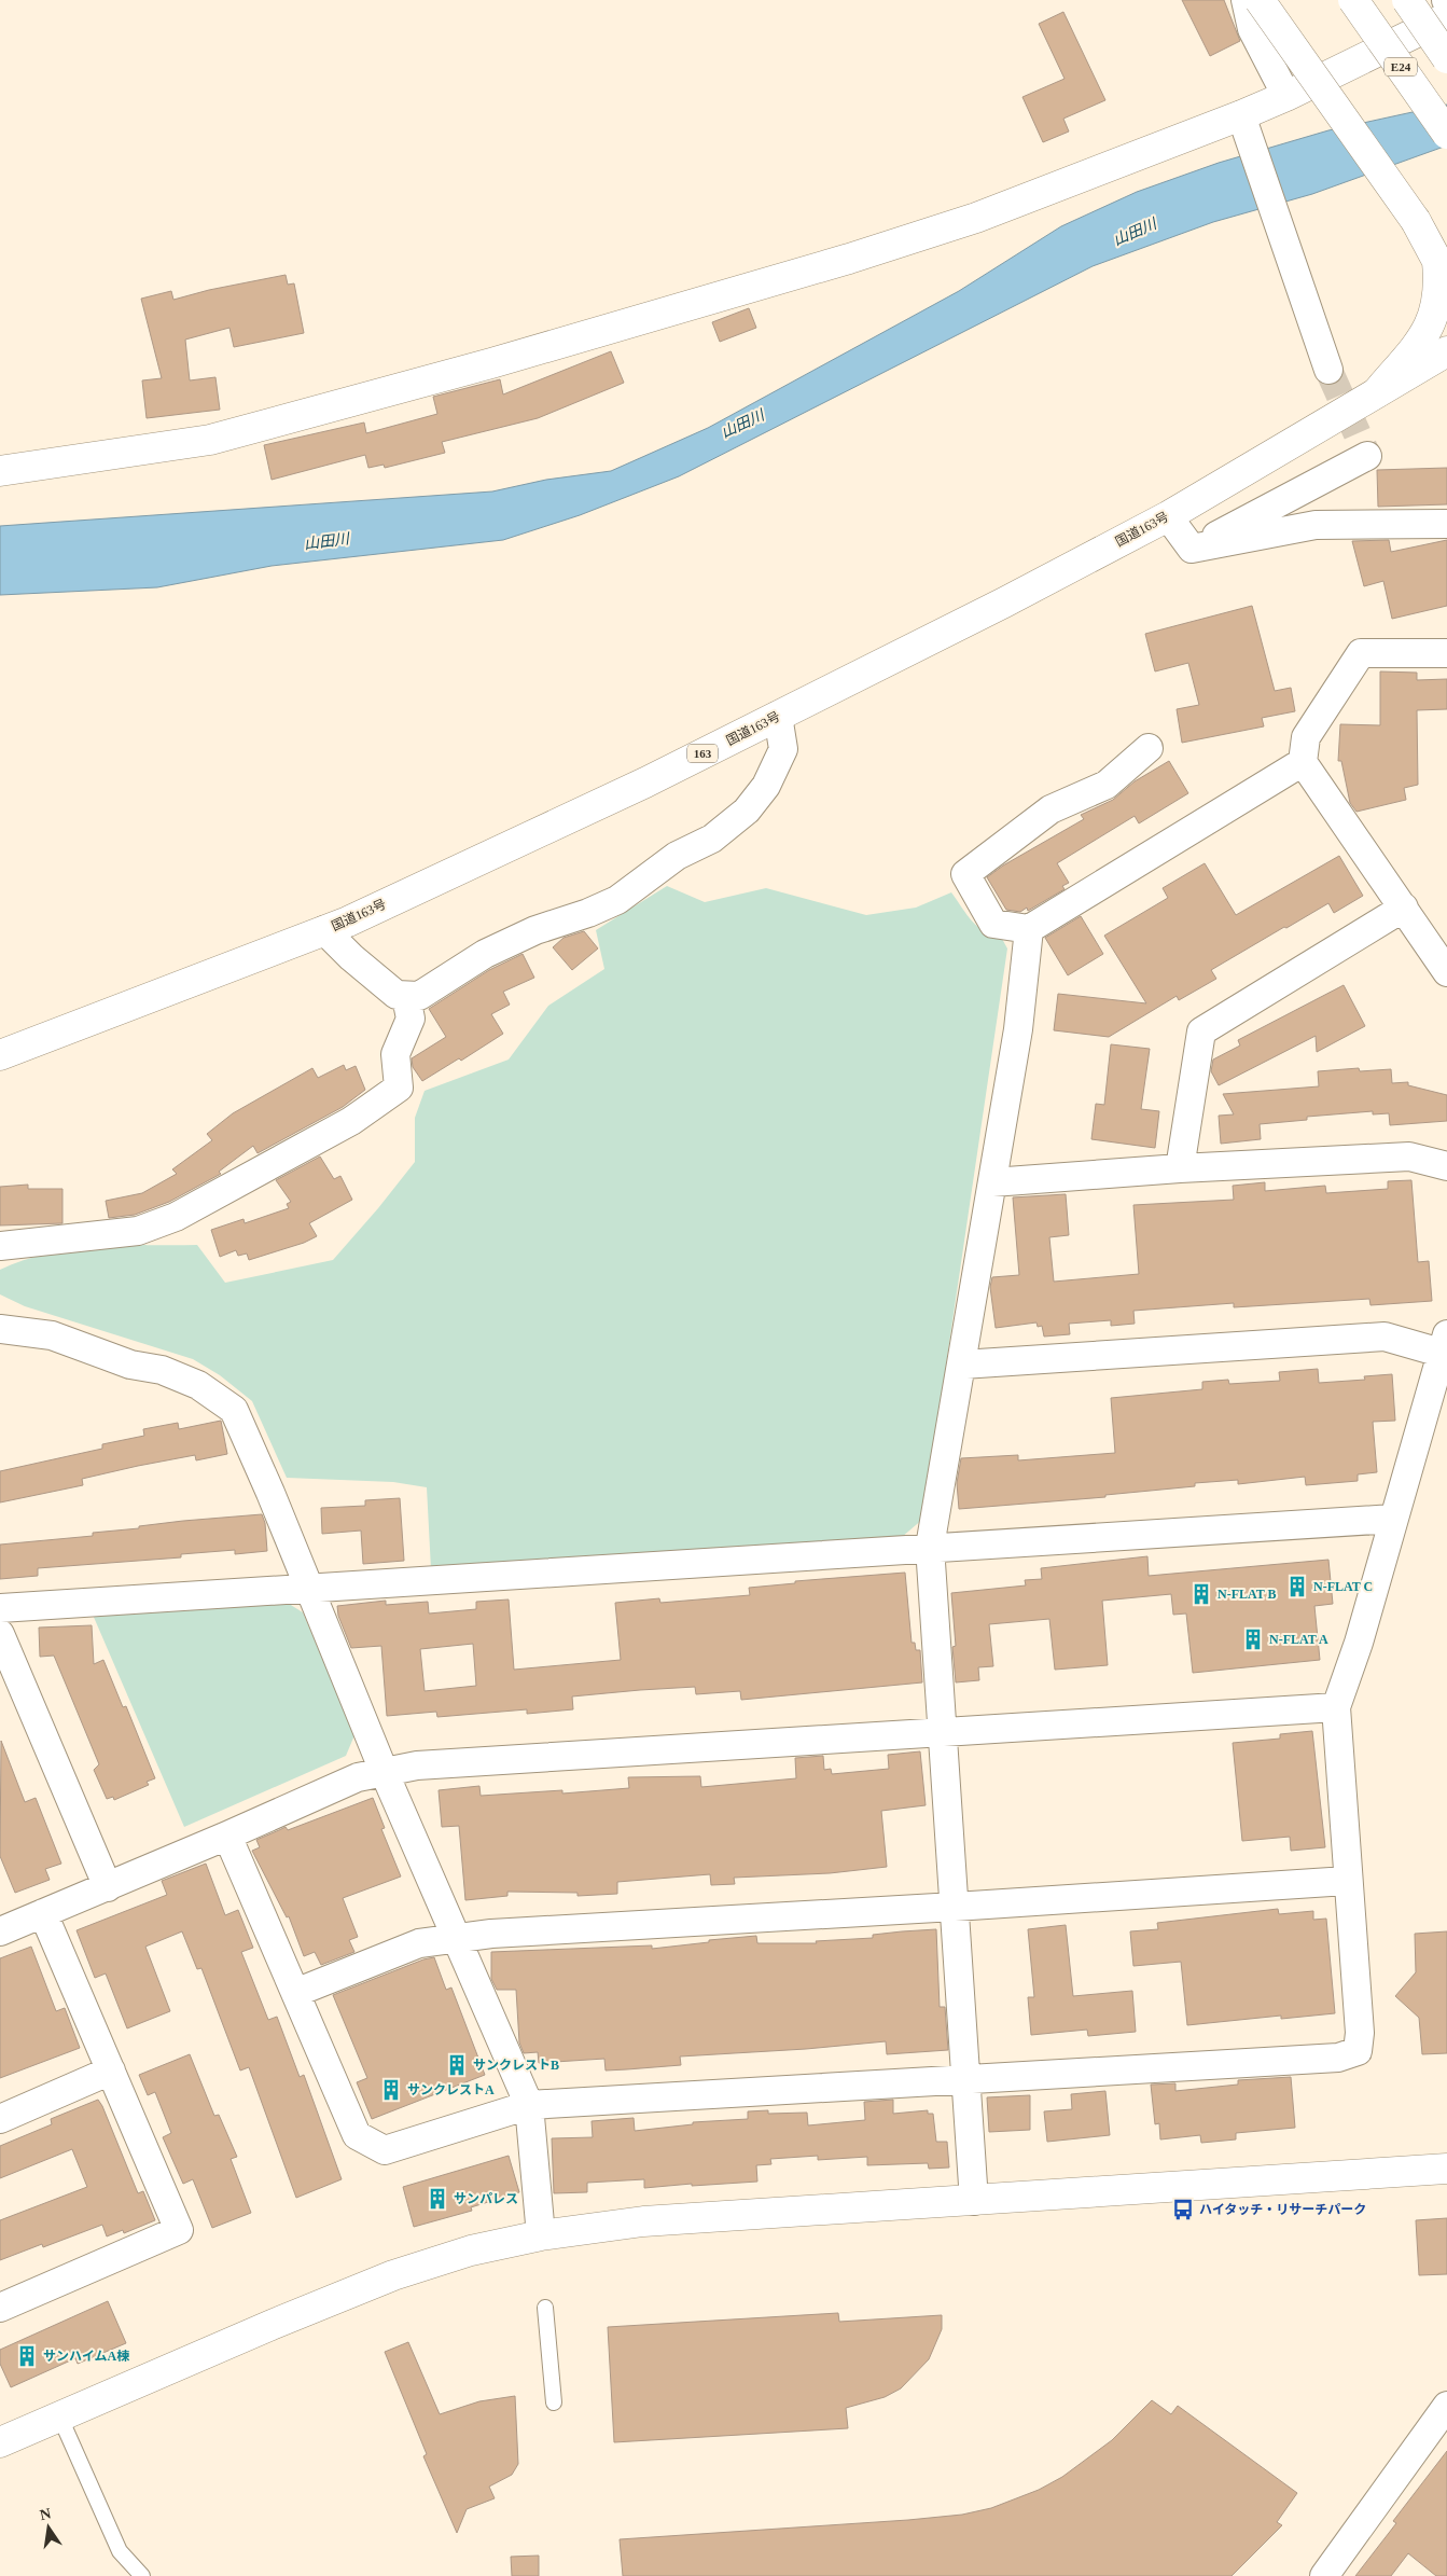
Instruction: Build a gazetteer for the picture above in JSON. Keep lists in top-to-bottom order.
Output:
{
  "streets": {
    "main road": ["E24", "国道163号", "163"]
  },
  "water": ["山田川"],
  "places": {
    "building": [
      "N-FLAT C",
      "N-FLAT B",
      "N-FLAT A",
      "サンクレストB",
      "サンクレストA",
      "サンパレス",
      "サンハイムA棟"
    ],
    "bus stop": ["ハイタッチ・リサーチパーク"]
  },
  "north": "top"
}
